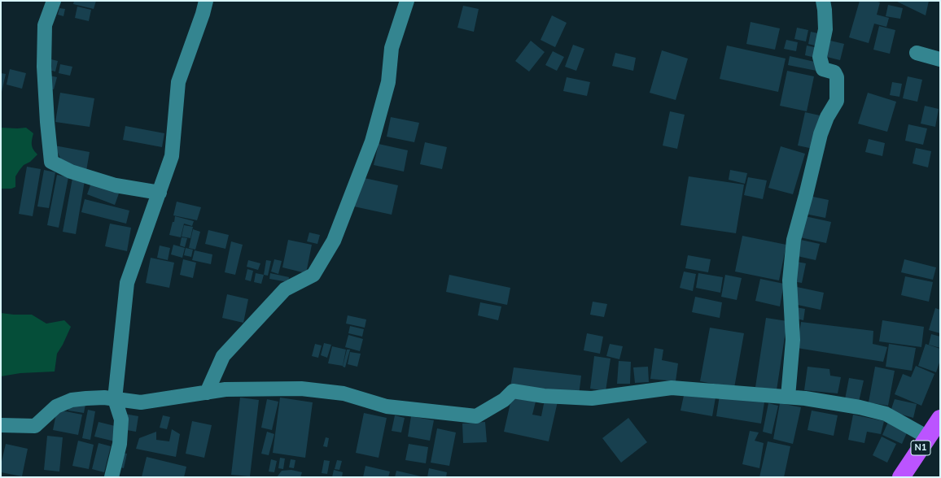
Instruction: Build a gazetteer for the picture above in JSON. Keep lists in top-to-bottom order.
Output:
{
  "streets": {
    "highway": ["N1"]
  }
}
